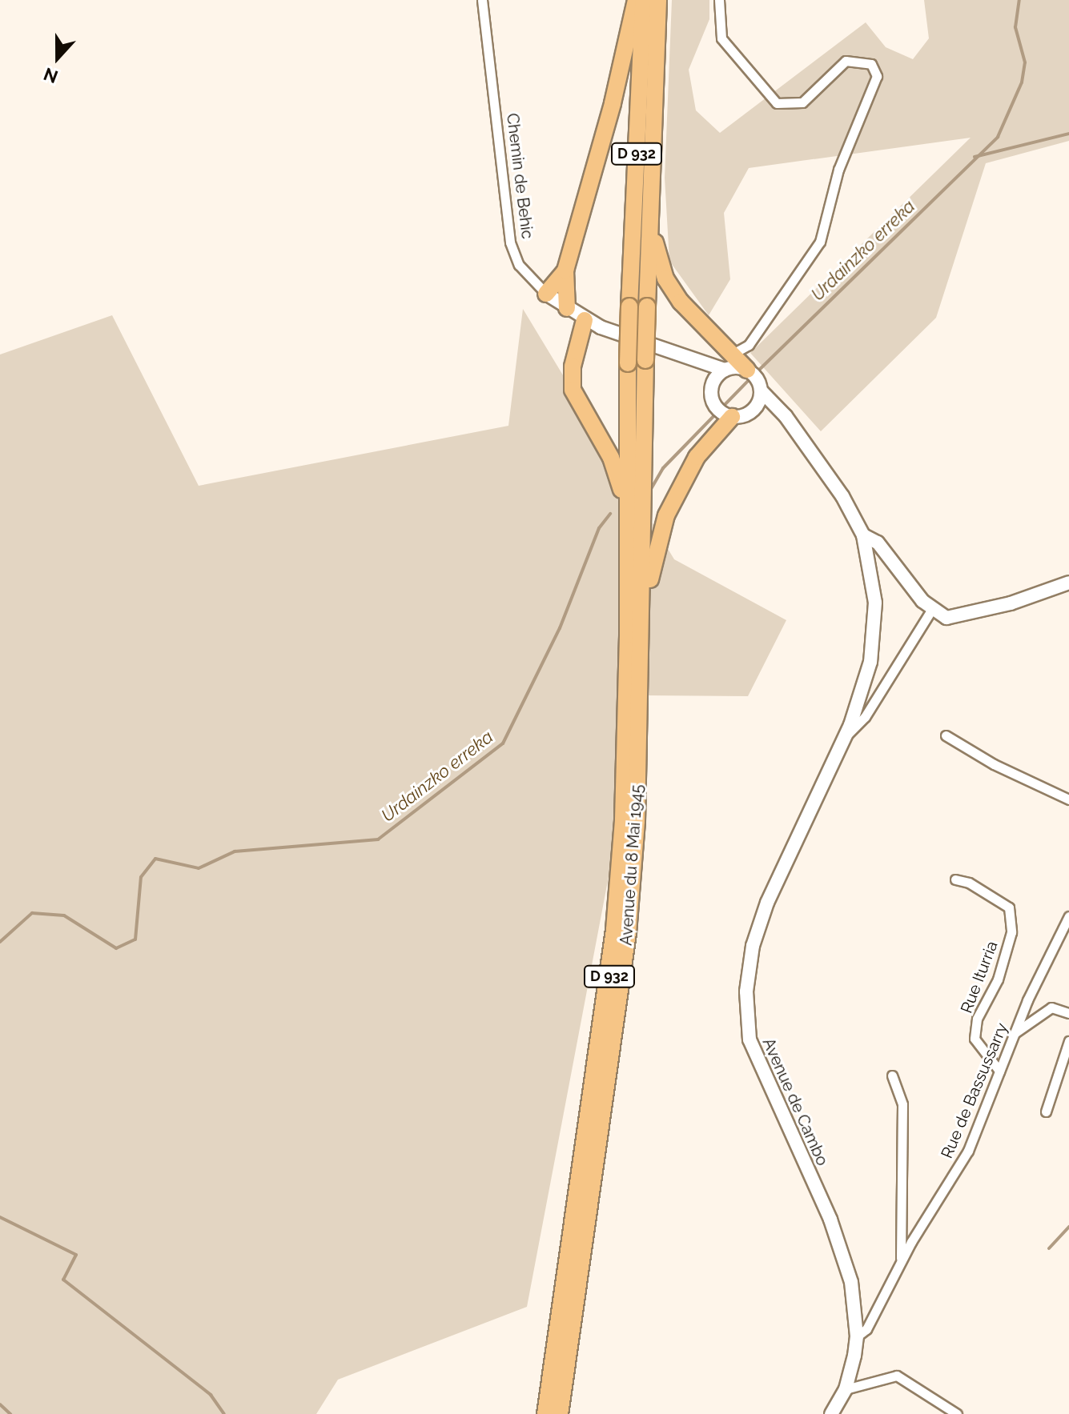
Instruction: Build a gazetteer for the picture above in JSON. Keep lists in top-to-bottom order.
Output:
{
  "streets": {
    "highway": ["D 932", "Avenue du 8 Mai 1945"],
    "street": [
      "Chemin de Behic",
      "Rue Iturria",
      "Rue de Bassussarry",
      "Avenue de Cambo"
    ]
  },
  "crossings": [
    ["D 932", "Avenue du 8 Mai 1945"],
    ["Chemin de Behic", "Avenue de Cambo"],
    ["Rue Iturria", "Rue de Bassussarry"],
    ["Rue de Bassussarry", "Avenue de Cambo"]
  ],
  "water": ["Urdainzko erreka"],
  "north": "bottom"
}
